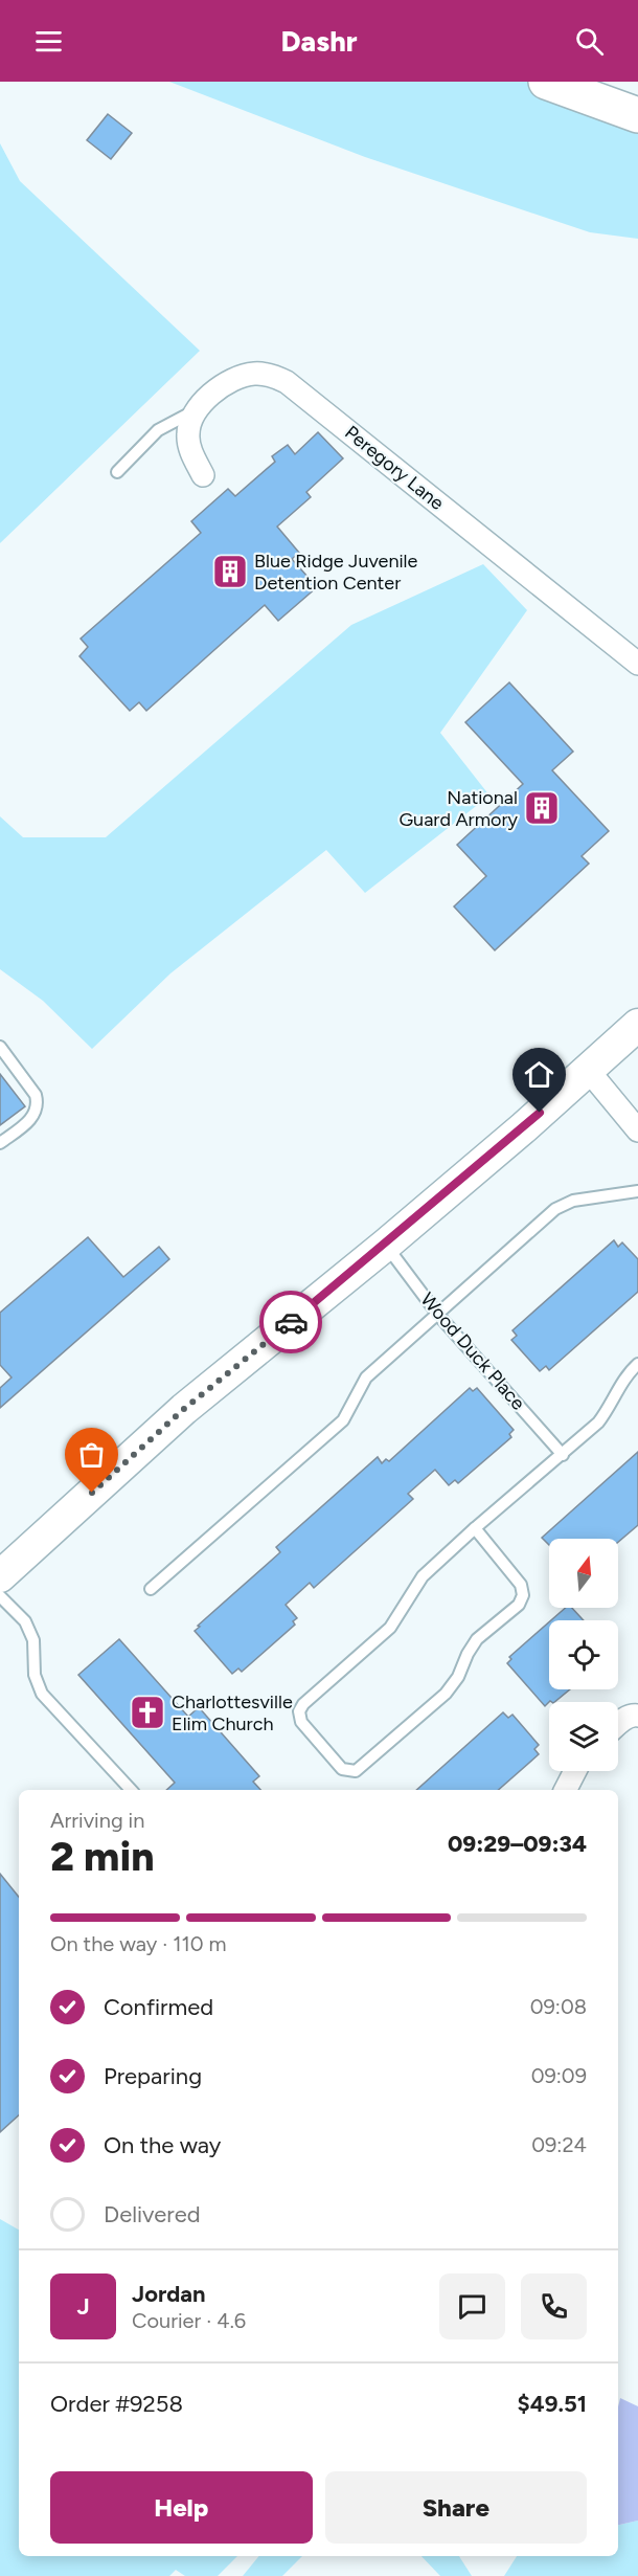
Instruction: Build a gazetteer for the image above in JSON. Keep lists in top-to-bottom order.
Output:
{
  "streets": {
    "street": ["Peregory Lane"],
    "lane": ["Wood Duck Place"]
  },
  "places": {
    "building": ["Blue Ridge Juvenile Detention Center", "National Guard Armory"],
    "church": ["Charlottesville Elim Church"]
  },
  "north": "top",
  "page": {
    "header": "Dashr",
    "heading": ["2 min", "Arriving in", "09:29–09:34"],
    "panel": [
      "Jordan",
      "Courier · 4.6",
      "Order #9258",
      "$49.51"
    ],
    "bar": "On the way · 110 m",
    "list": [
      ["Confirmed", "09:08"],
      ["Preparing", "09:09"],
      ["On the way", "09:24"],
      "Delivered"
    ],
    "round": "J",
    "buttons": ["Help", "Share"]
  }
}
